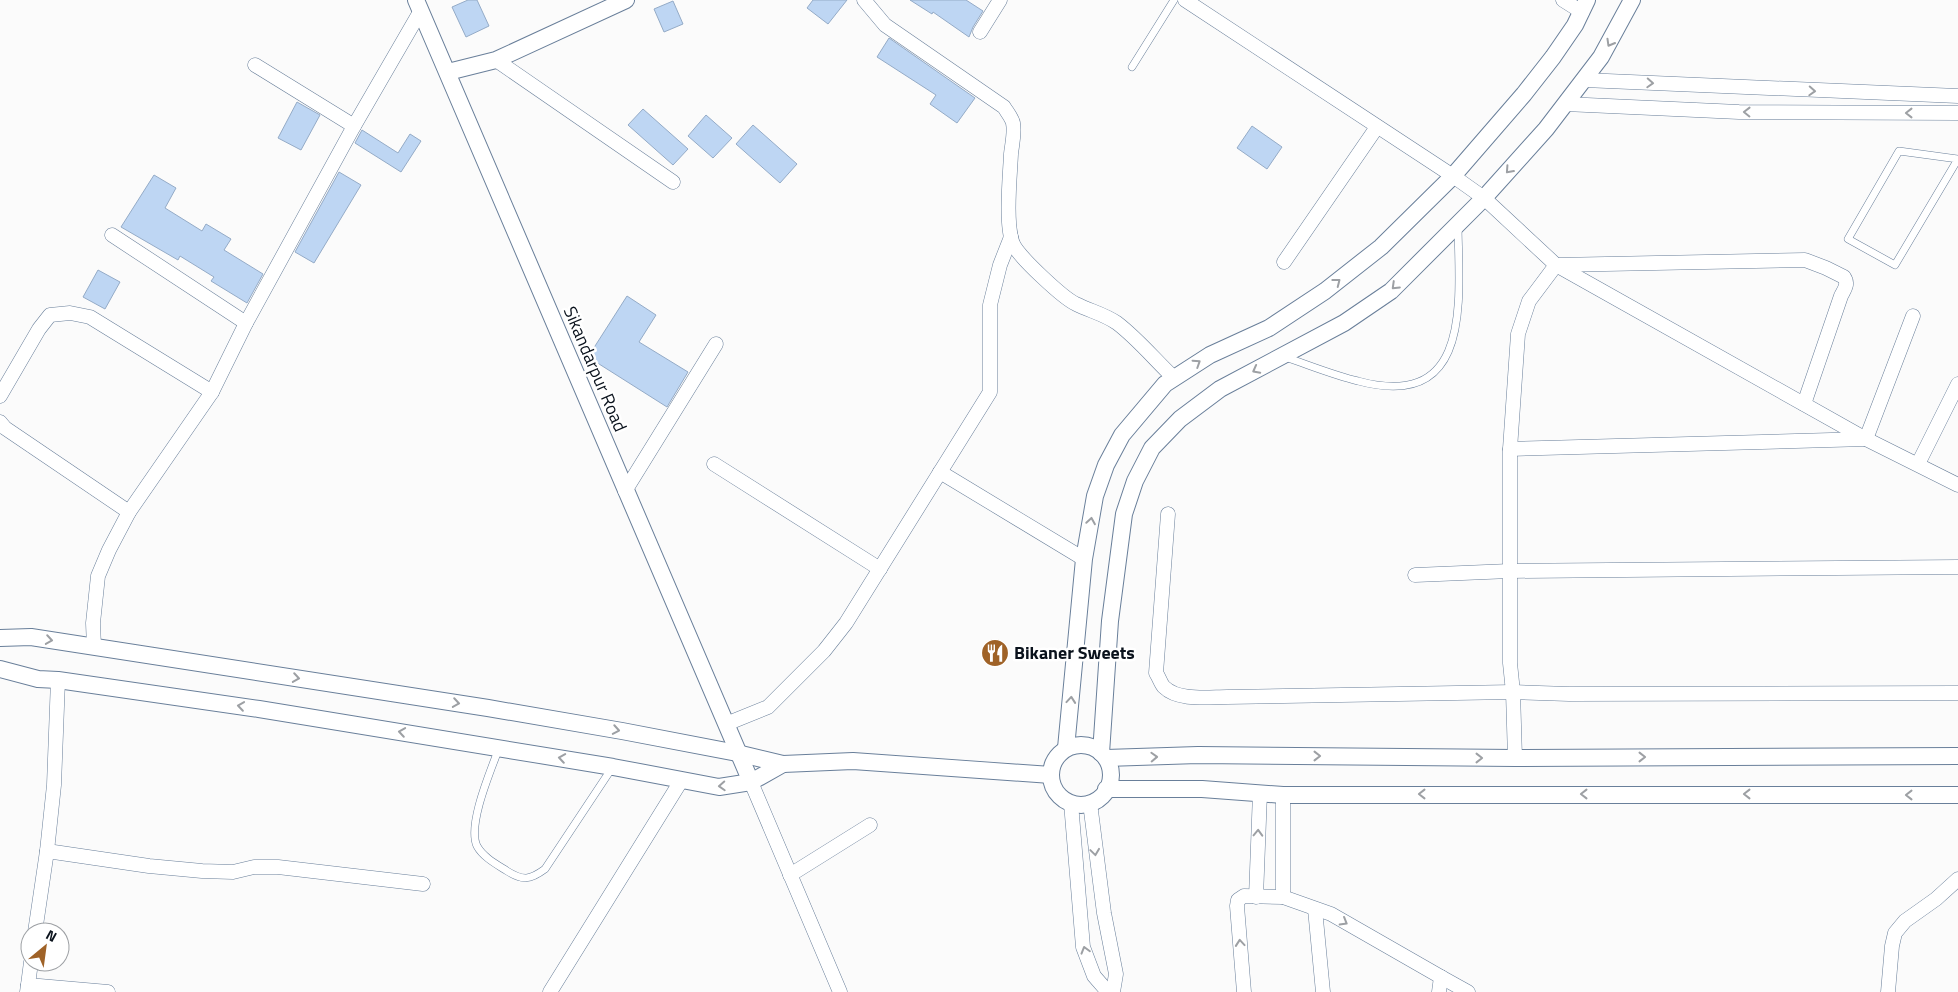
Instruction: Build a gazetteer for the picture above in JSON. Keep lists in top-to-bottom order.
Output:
{
  "streets": {
    "street": ["Sikandarpur Road"]
  },
  "places": {
    "restaurant": ["Bikaner Sweets"]
  },
  "north": "top right"
}
